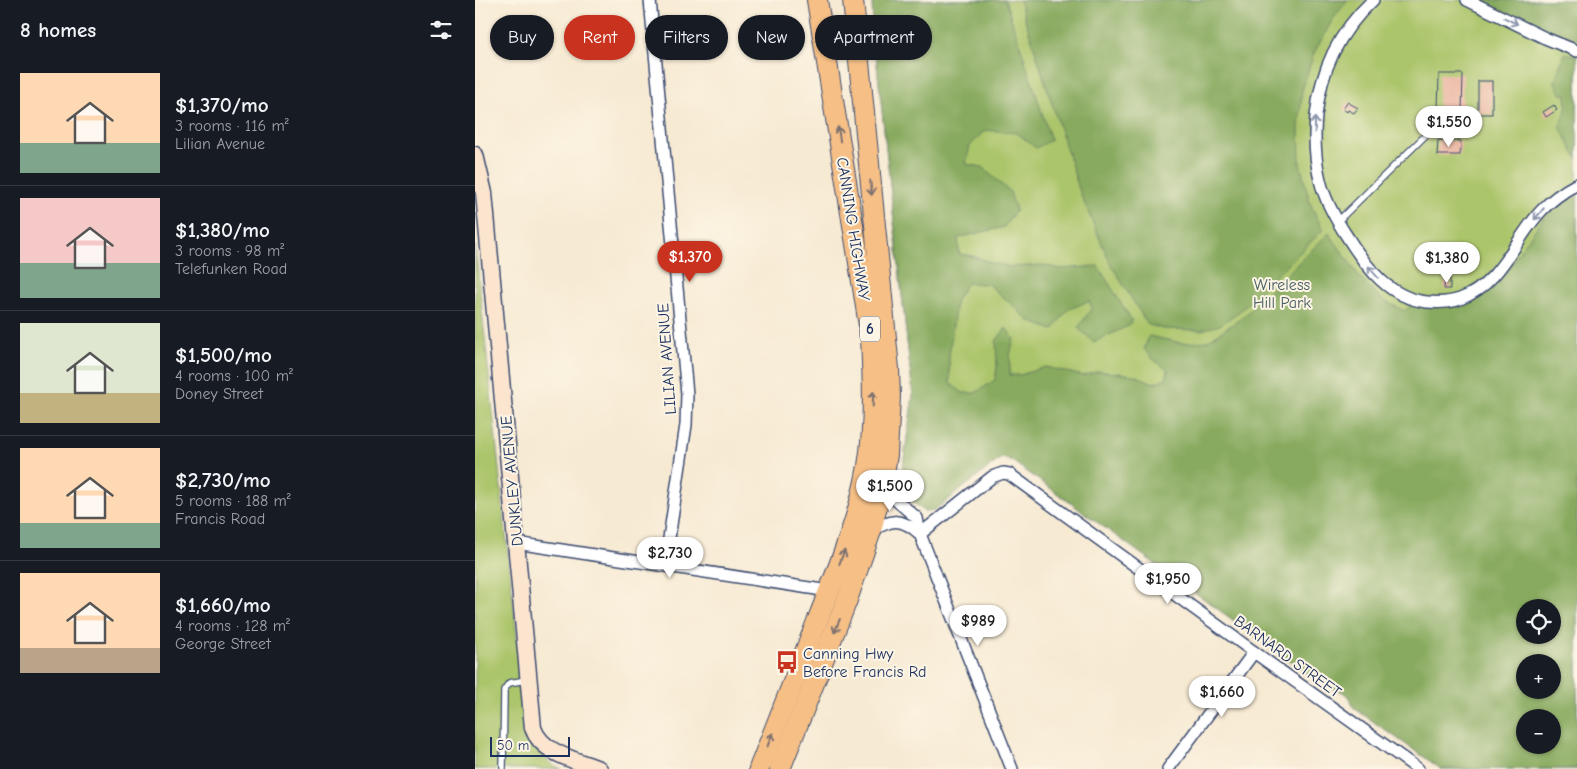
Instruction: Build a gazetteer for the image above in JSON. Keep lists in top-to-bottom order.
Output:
{
  "streets": {
    "highway": ["CANNING HIGHWAY", "6"],
    "street": ["LILIAN AVENUE", "DUNKLEY AVENUE", "BARNARD STREET"]
  },
  "parks": ["Wireless Hill Park"],
  "places": {
    "bus stop": ["Canning Hwy Before Francis Rd"]
  },
  "scale_bar": "50 m",
  "page": {
    "heading": "8 homes",
    "chip": [
      "Buy",
      "Rent",
      "Filters",
      "New",
      "Apartment"
    ],
    "list": [
      {
        "name": "$1,370/mo",
        "note": "3 rooms · 116 m² · Lilian Avenue"
      },
      {
        "name": "$1,380/mo",
        "note": "3 rooms · 98 m² · Telefunken Road"
      },
      {
        "name": "$1,500/mo",
        "note": "4 rooms · 100 m² · Doney Street"
      },
      {
        "name": "$2,730/mo",
        "note": "5 rooms · 188 m² · Francis Road"
      },
      {
        "name": "$1,660/mo",
        "note": "4 rooms · 128 m² · George Street"
      }
    ],
    "price": [
      "$1,550",
      "$1,370",
      "$1,380",
      "$1,500",
      "$2,730",
      "$1,950",
      "$989",
      "$1,660"
    ],
    "map_buttons": ["+", "−"],
    "scale": "50 m"
  }
}
